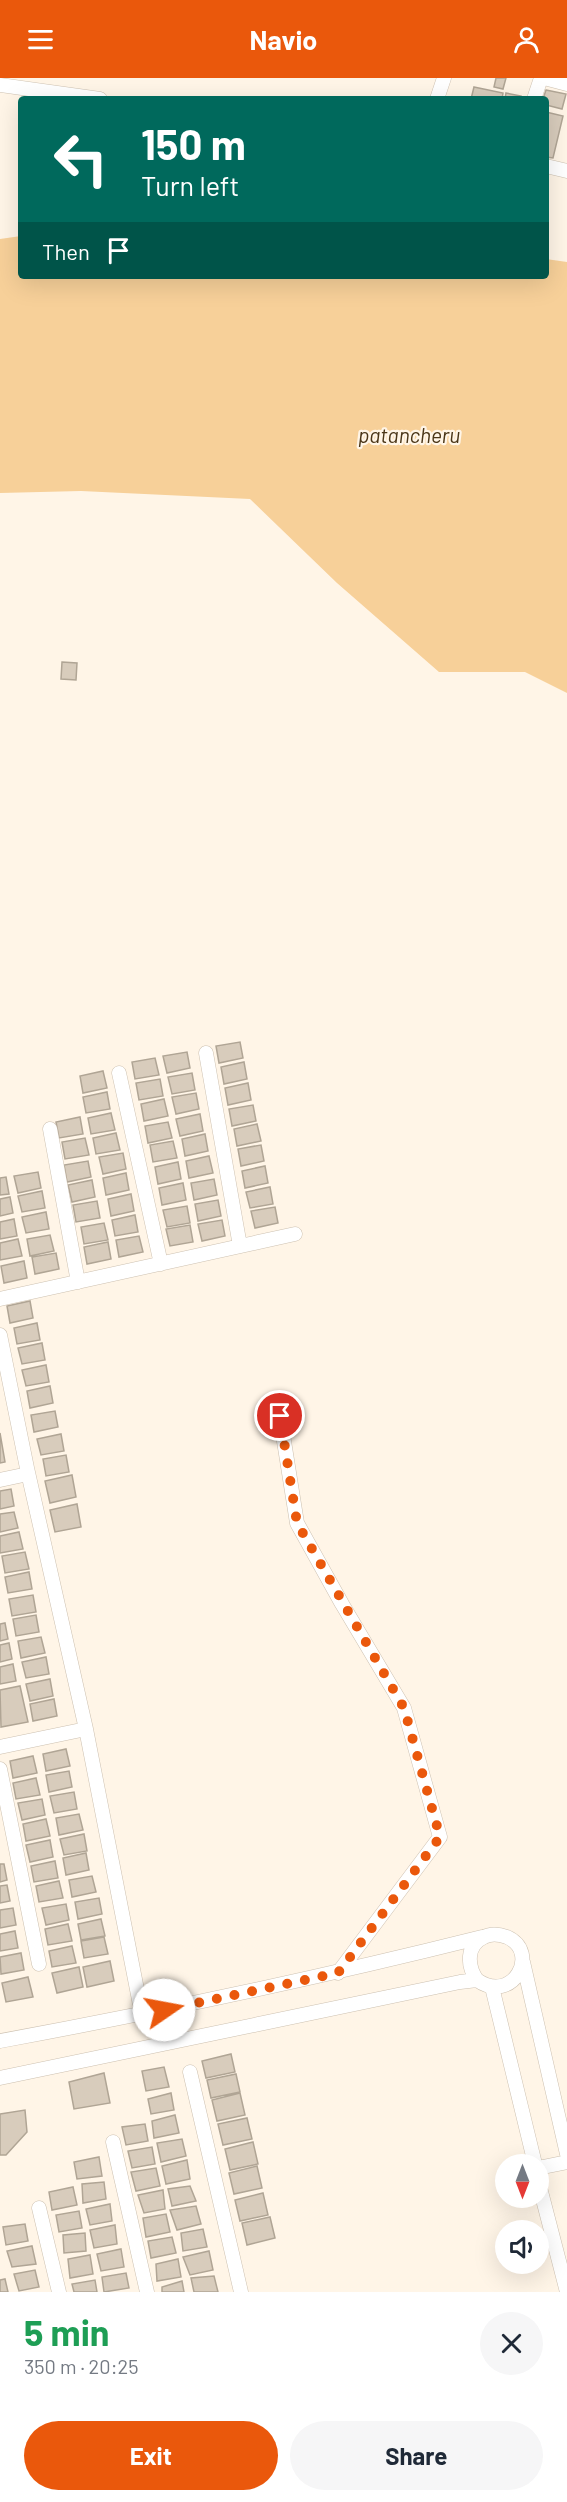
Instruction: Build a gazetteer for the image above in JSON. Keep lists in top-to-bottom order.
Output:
{
  "water": ["patancheru"],
  "north": "bottom",
  "page": {
    "header": "Navio",
    "turn": ["150 m", "Turn left"],
    "then": "Then",
    "heading": ["5 min", "350 m · 20:25"],
    "buttons": ["Exit", "Share"]
  }
}
